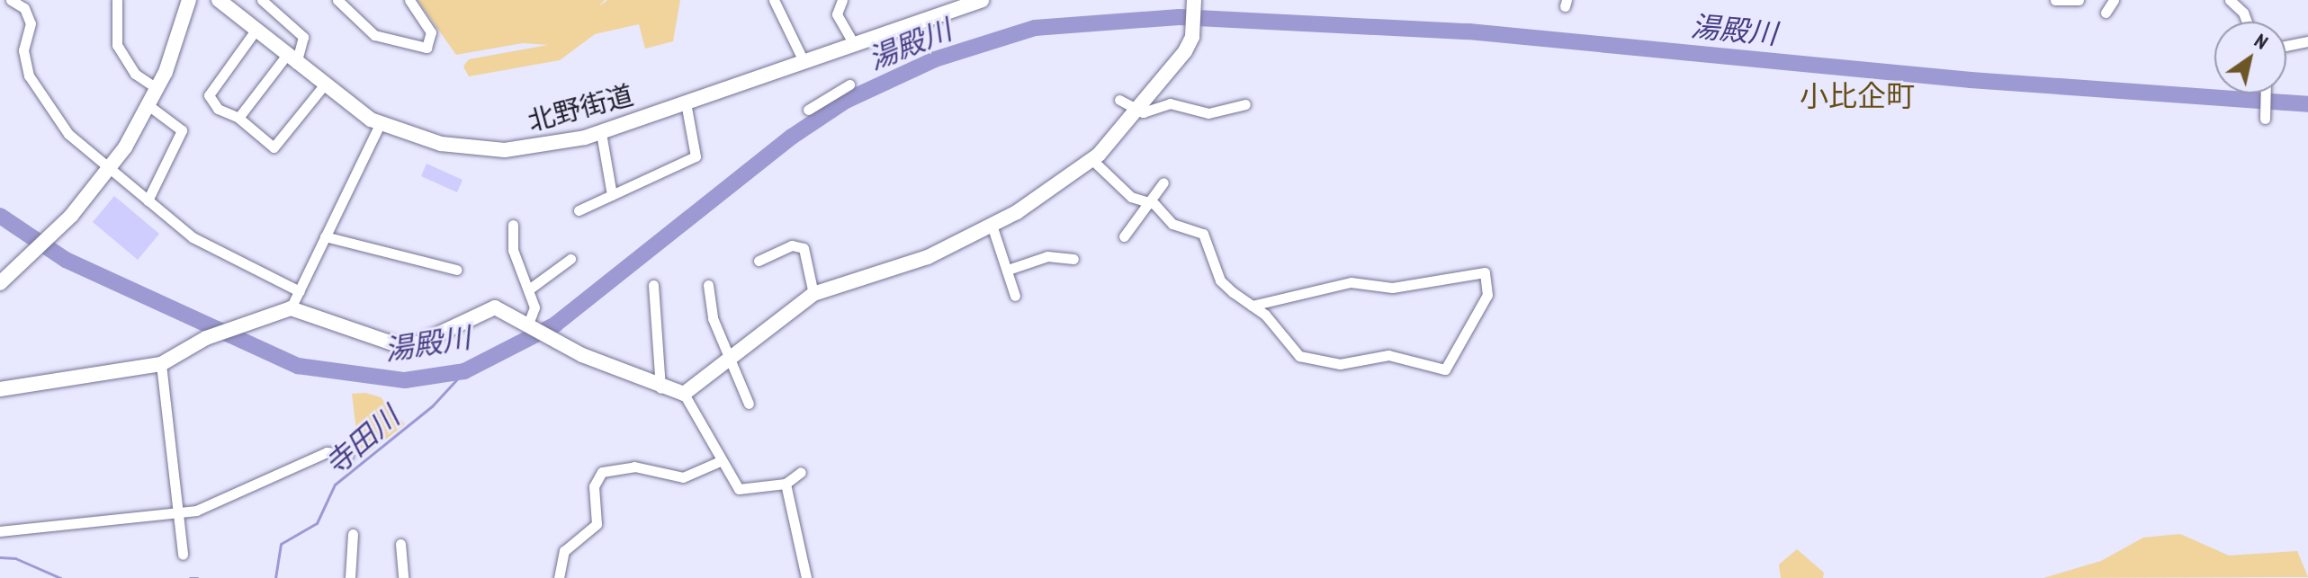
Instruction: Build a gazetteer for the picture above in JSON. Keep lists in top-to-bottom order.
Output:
{
  "streets": {
    "main road": ["北野街道"]
  },
  "districts": ["小比企町"],
  "water": ["湯殿川", "寺田川"],
  "north": "top right"
}
